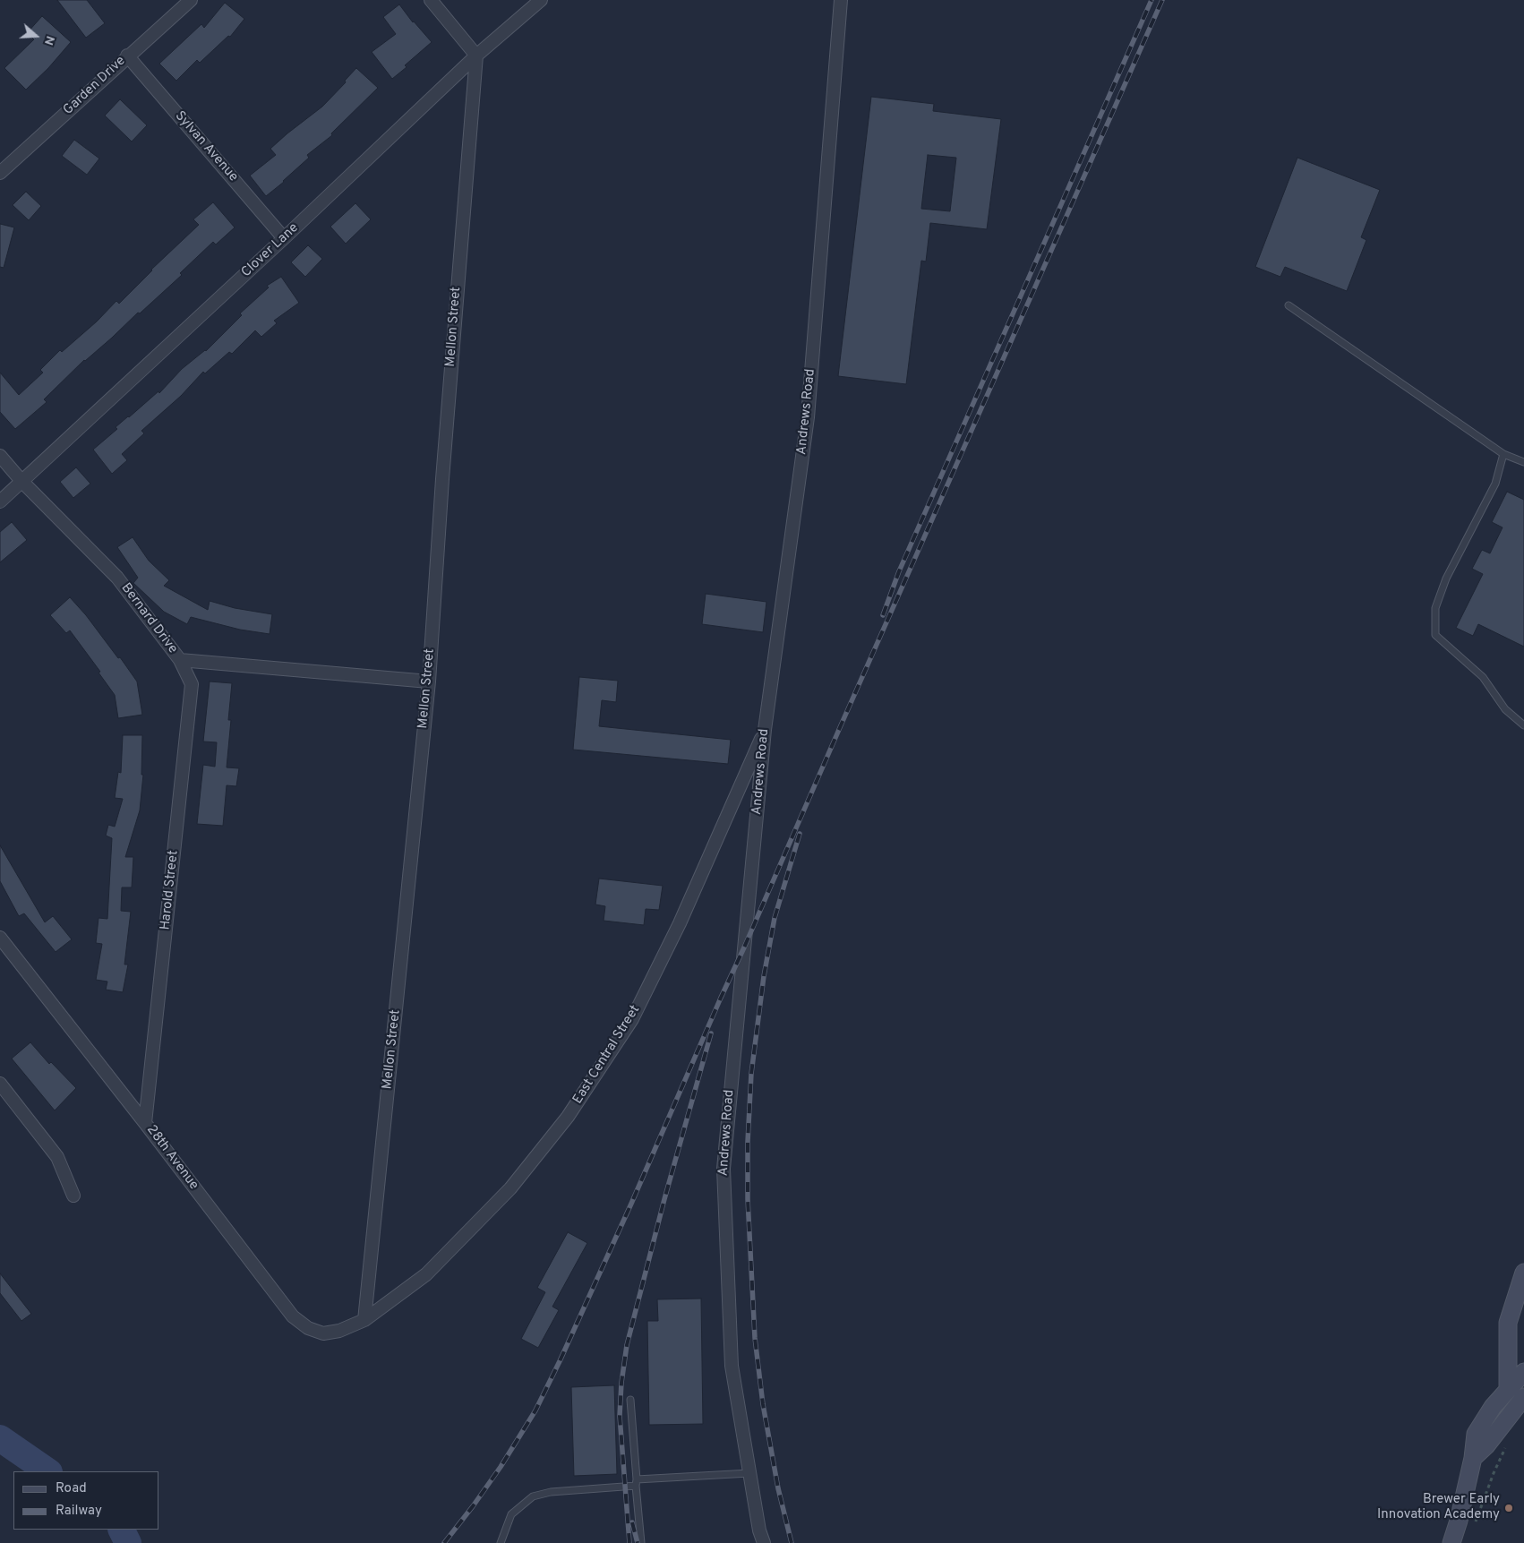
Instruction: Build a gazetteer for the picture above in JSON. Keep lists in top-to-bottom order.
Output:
{
  "streets": {
    "street": [
      "Garden Drive",
      "Sylvan Avenue",
      "Clover Lane",
      "Mellon Street",
      "Andrews Road",
      "Bernard Drive",
      "Harold Street",
      "East Central Street",
      "28th Avenue"
    ]
  },
  "crossings": [
    ["Garden Drive", "Sylvan Avenue"],
    ["Sylvan Avenue", "Clover Lane"],
    ["Clover Lane", "Mellon Street"],
    ["Clover Lane", "Bernard Drive"],
    ["Mellon Street", "Bernard Drive"],
    ["Mellon Street", "East Central Street"],
    ["Mellon Street", "28th Avenue"],
    ["Andrews Road", "East Central Street"],
    ["Bernard Drive", "Harold Street"],
    ["Harold Street", "28th Avenue"],
    ["East Central Street", "28th Avenue"]
  ],
  "places": ["Brewer Early Innovation Academy"],
  "legend": ["Road", "Railway"],
  "north": "right"
}
